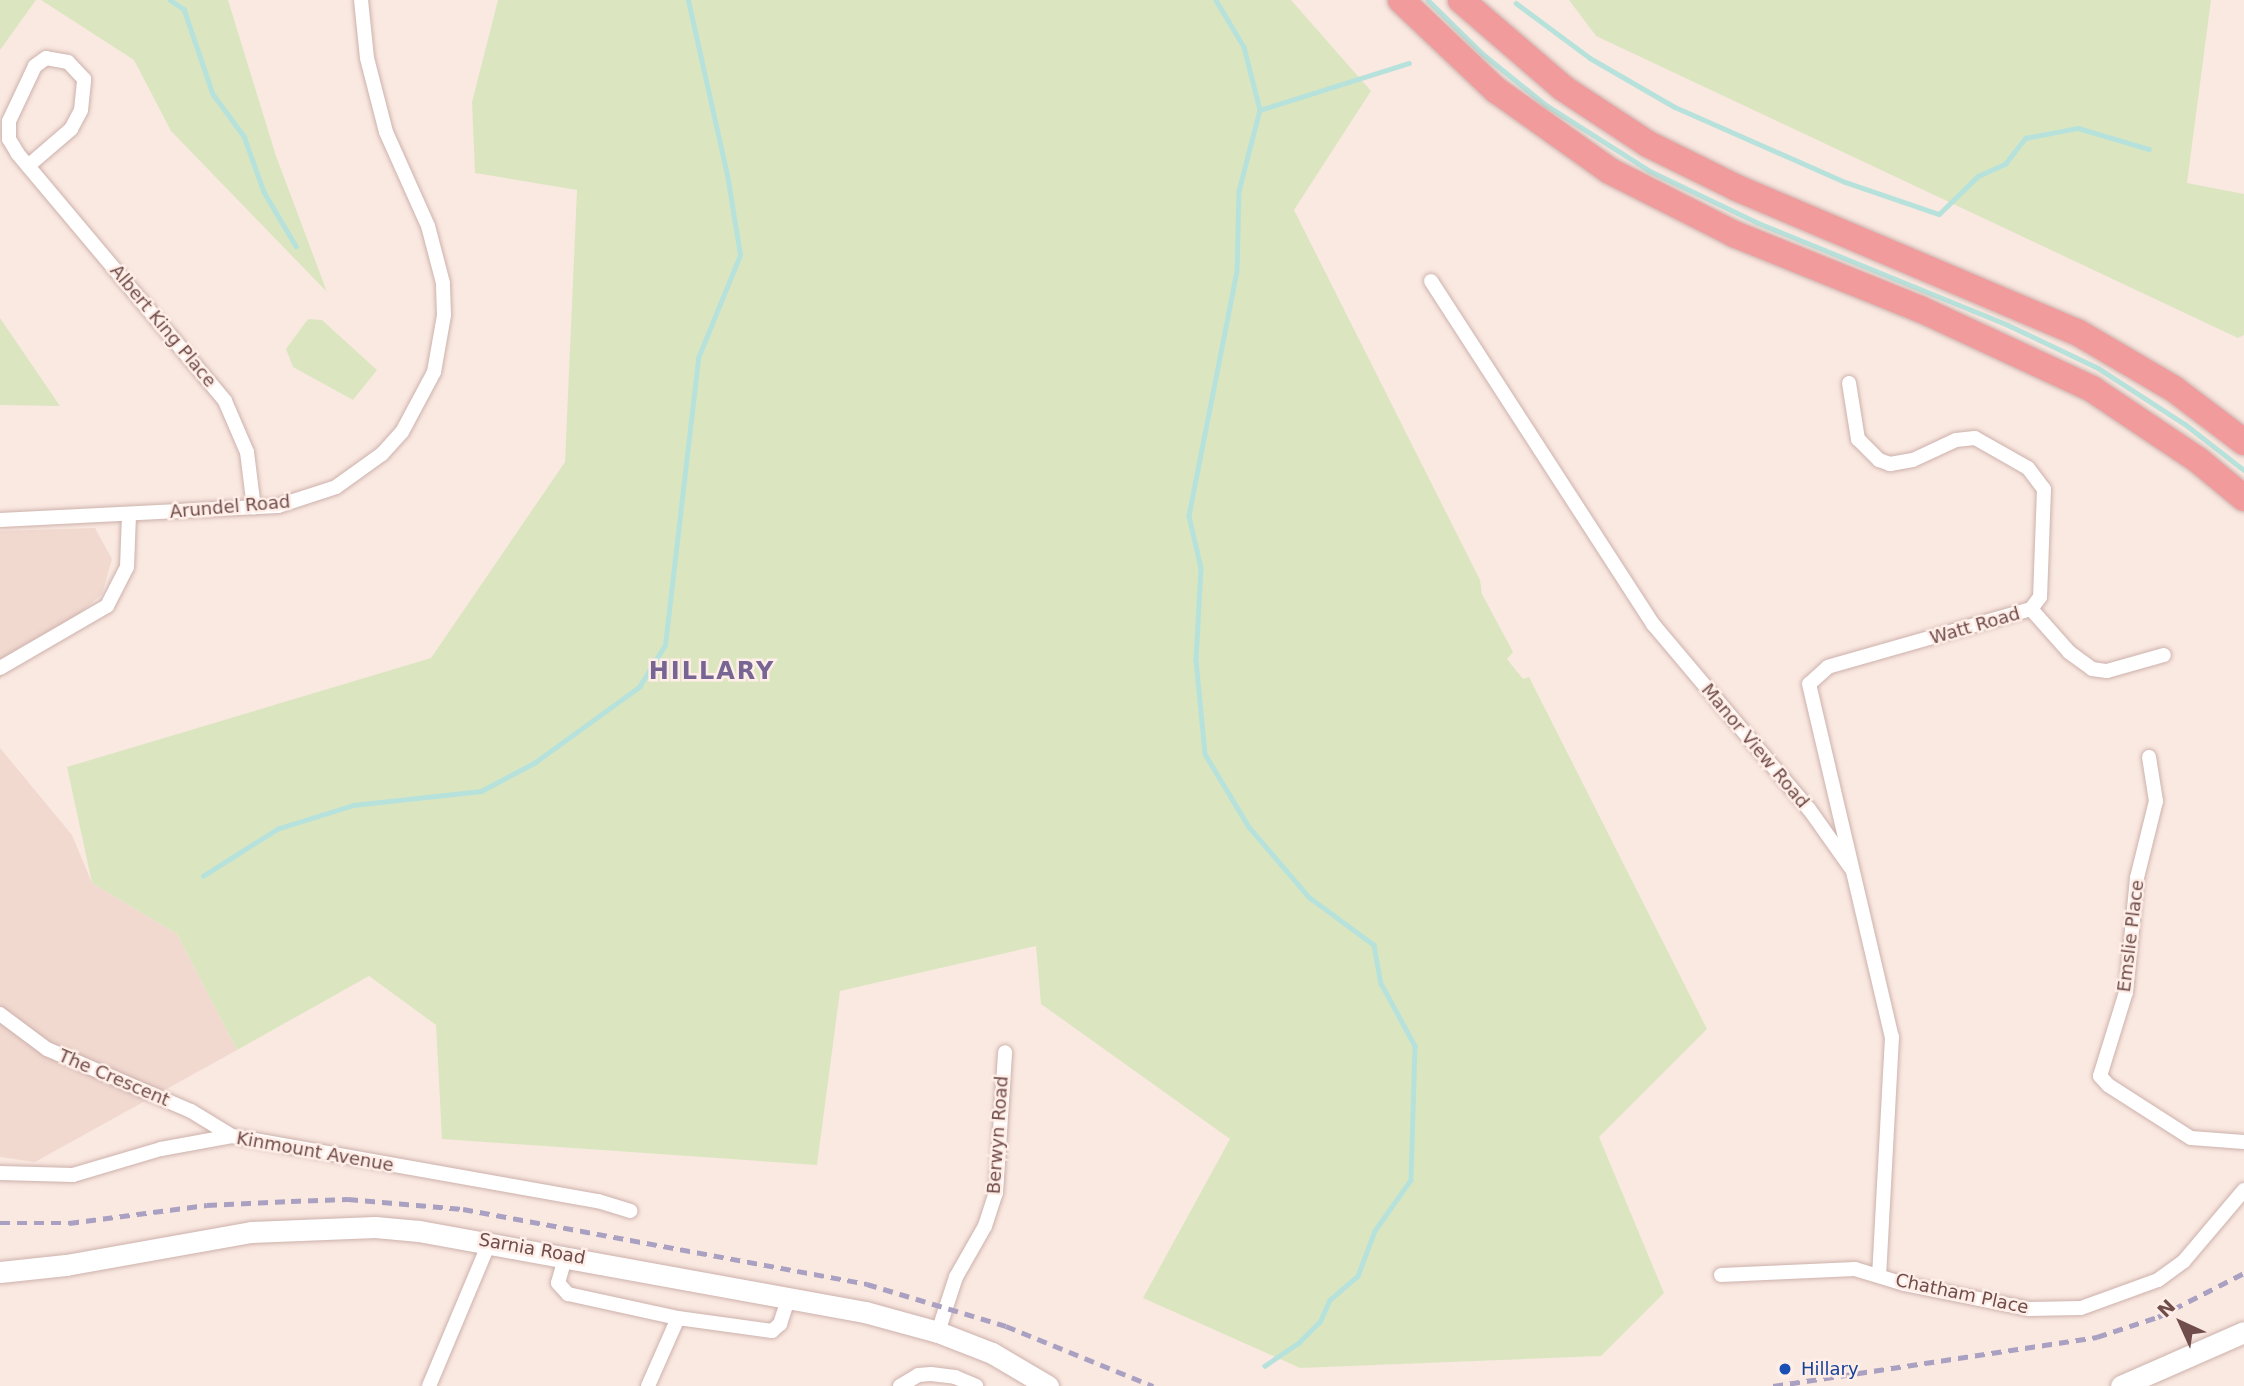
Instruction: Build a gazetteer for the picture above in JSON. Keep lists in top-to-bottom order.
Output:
{
  "streets": {
    "main road": ["Sarnia Road"],
    "street": [
      "Albert King Place",
      "Arundel Road",
      "Watt Road",
      "Manor View Road",
      "Emslie Place",
      "The Crescent",
      "Berwyn Road",
      "Kinmount Avenue",
      "Chatham Place"
    ]
  },
  "crossings": [
    ["Albert King Place", "Arundel Road"],
    ["Watt Road", "Manor View Road"],
    ["Manor View Road", "Chatham Place"],
    ["The Crescent", "Kinmount Avenue"],
    ["Berwyn Road", "Sarnia Road"]
  ],
  "districts": ["HILLARY"],
  "places": ["Hillary"],
  "north": "top left"
}
